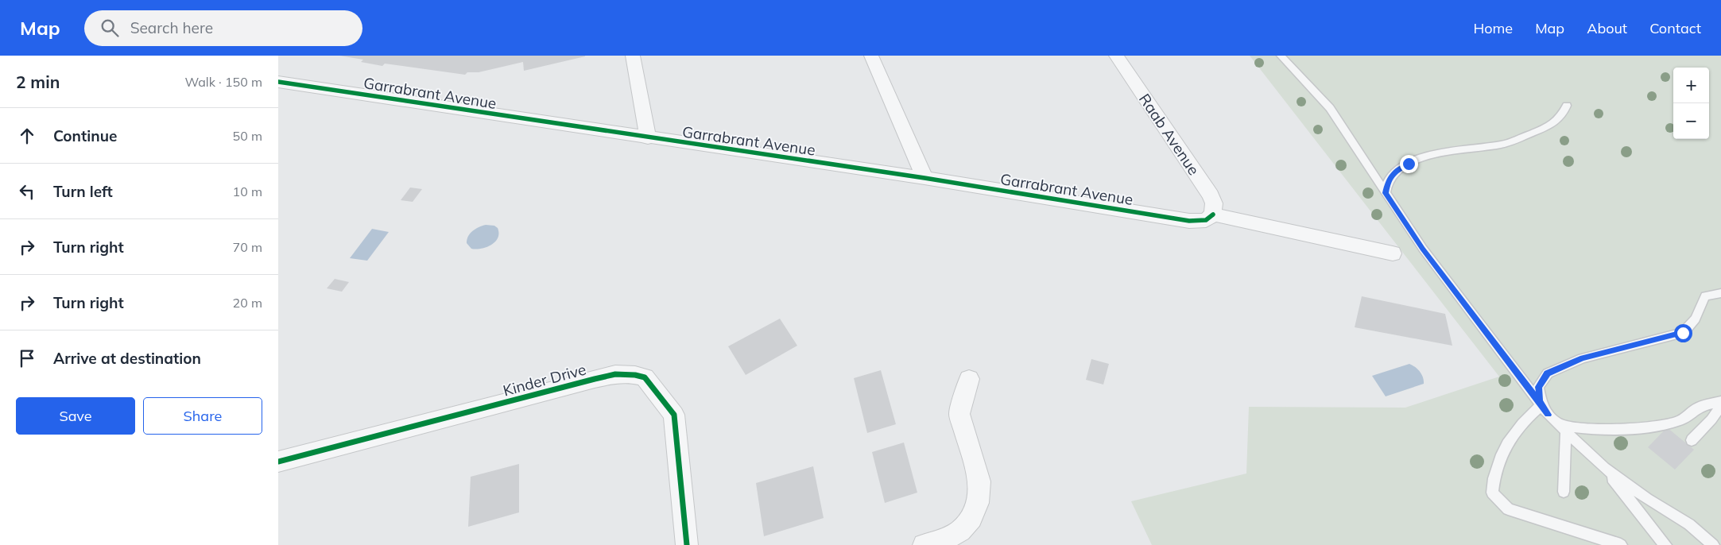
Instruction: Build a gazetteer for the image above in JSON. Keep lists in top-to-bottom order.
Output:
{
  "streets": {
    "street": ["Garrabrant Avenue", "Raab Avenue", "Kinder Drive"]
  },
  "crossings": [
    ["Garrabrant Avenue", "Raab Avenue"]
  ],
  "page": {
    "header": "Map",
    "search": "Search here",
    "nav": [
      "Home",
      "Map",
      "About",
      "Contact"
    ],
    "heading": ["2 min", "Walk · 150 m"],
    "map_buttons": ["+", "−"],
    "list": [
      ["Continue", "50 m"],
      ["Turn left", "10 m"],
      ["Turn right", "70 m"],
      ["Turn right", "20 m"],
      "Arrive at destination"
    ],
    "buttons": ["Save", "Share"]
  }
}
